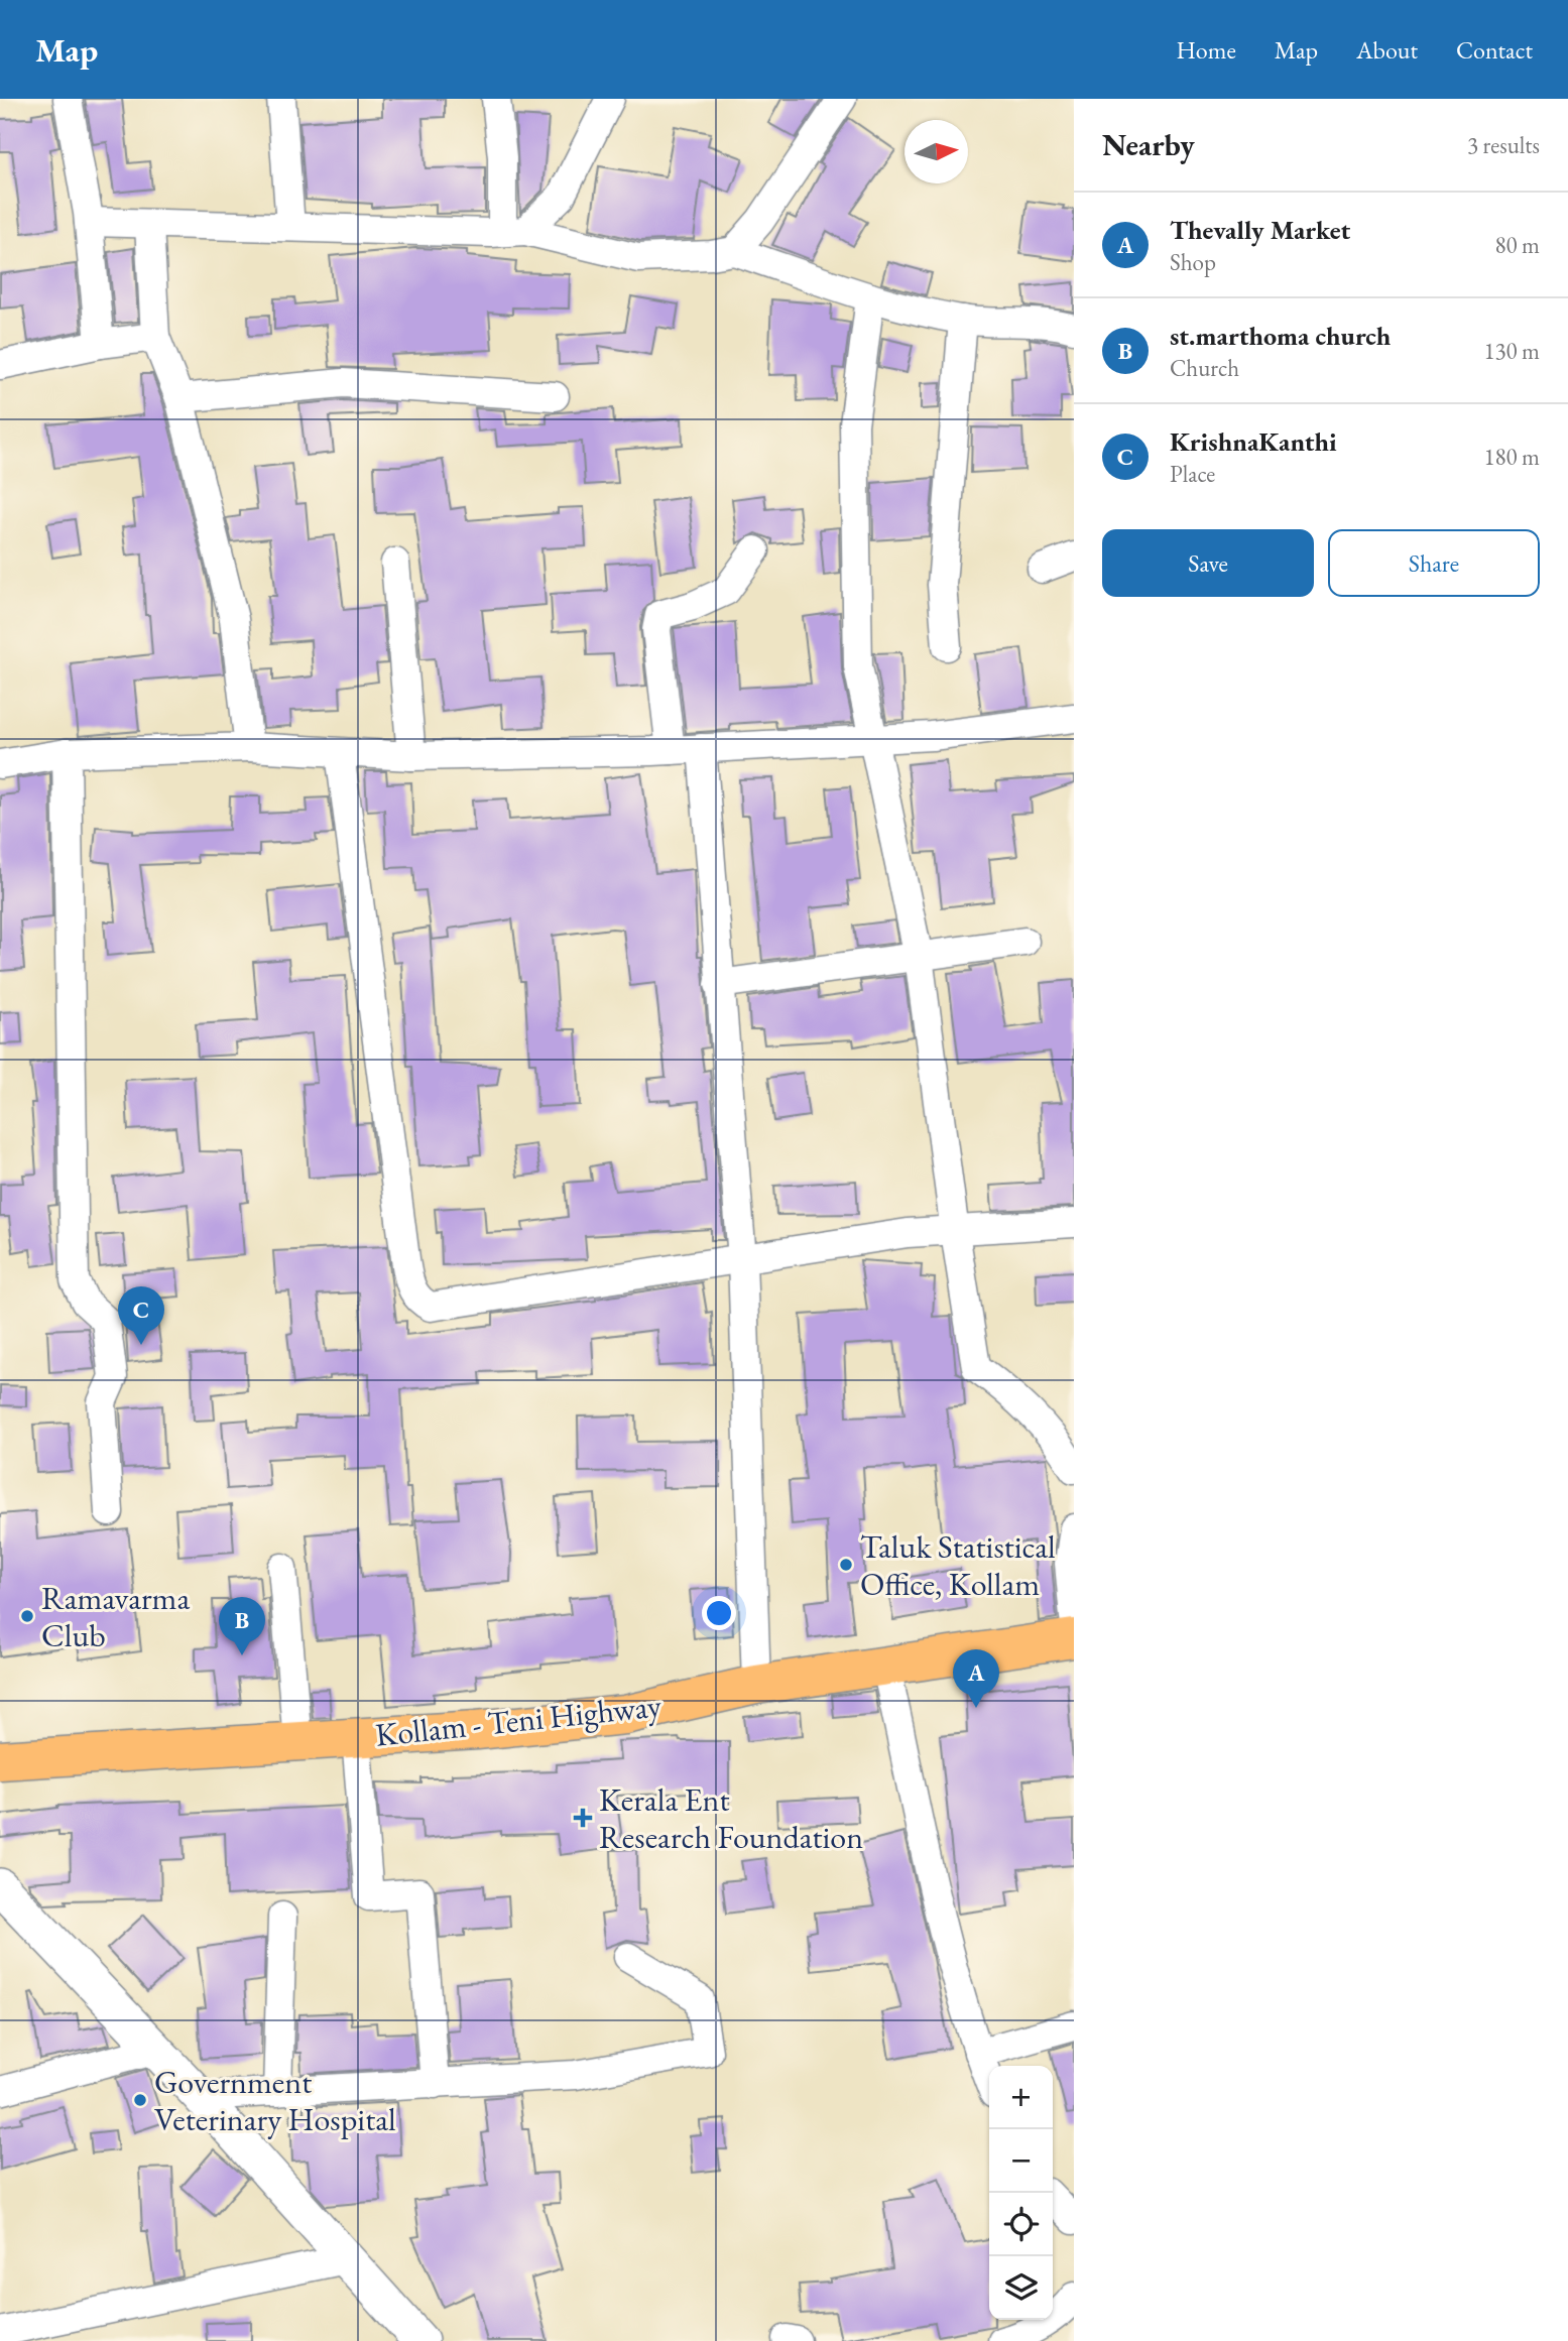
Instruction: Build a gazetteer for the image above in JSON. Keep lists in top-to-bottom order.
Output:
{
  "streets": {
    "main road": ["Kollam - Teni Highway"]
  },
  "places": {
    "other": ["Taluk Statistical Office, Kollam", "Ramavarma Club", "Government Veterinary Hospital"],
    "health": ["Kerala Ent Research Foundation"]
  },
  "north": "right",
  "page": {
    "header": "Map",
    "nav": [
      "Home",
      "Map",
      "About",
      "Contact"
    ],
    "heading": ["Nearby", "3 results"],
    "list": [
      {
        "mark": "A",
        "name": "Thevally Market",
        "note": "Shop",
        "value": "80 m"
      },
      {
        "mark": "B",
        "name": "st.marthoma church",
        "note": "Church",
        "value": "130 m"
      },
      {
        "mark": "C",
        "name": "KrishnaKanthi",
        "note": "Place",
        "value": "180 m"
      }
    ],
    "buttons": ["Save", "Share"],
    "pins": ["C", "B", "A"],
    "map_buttons": ["+", "−"]
  }
}
